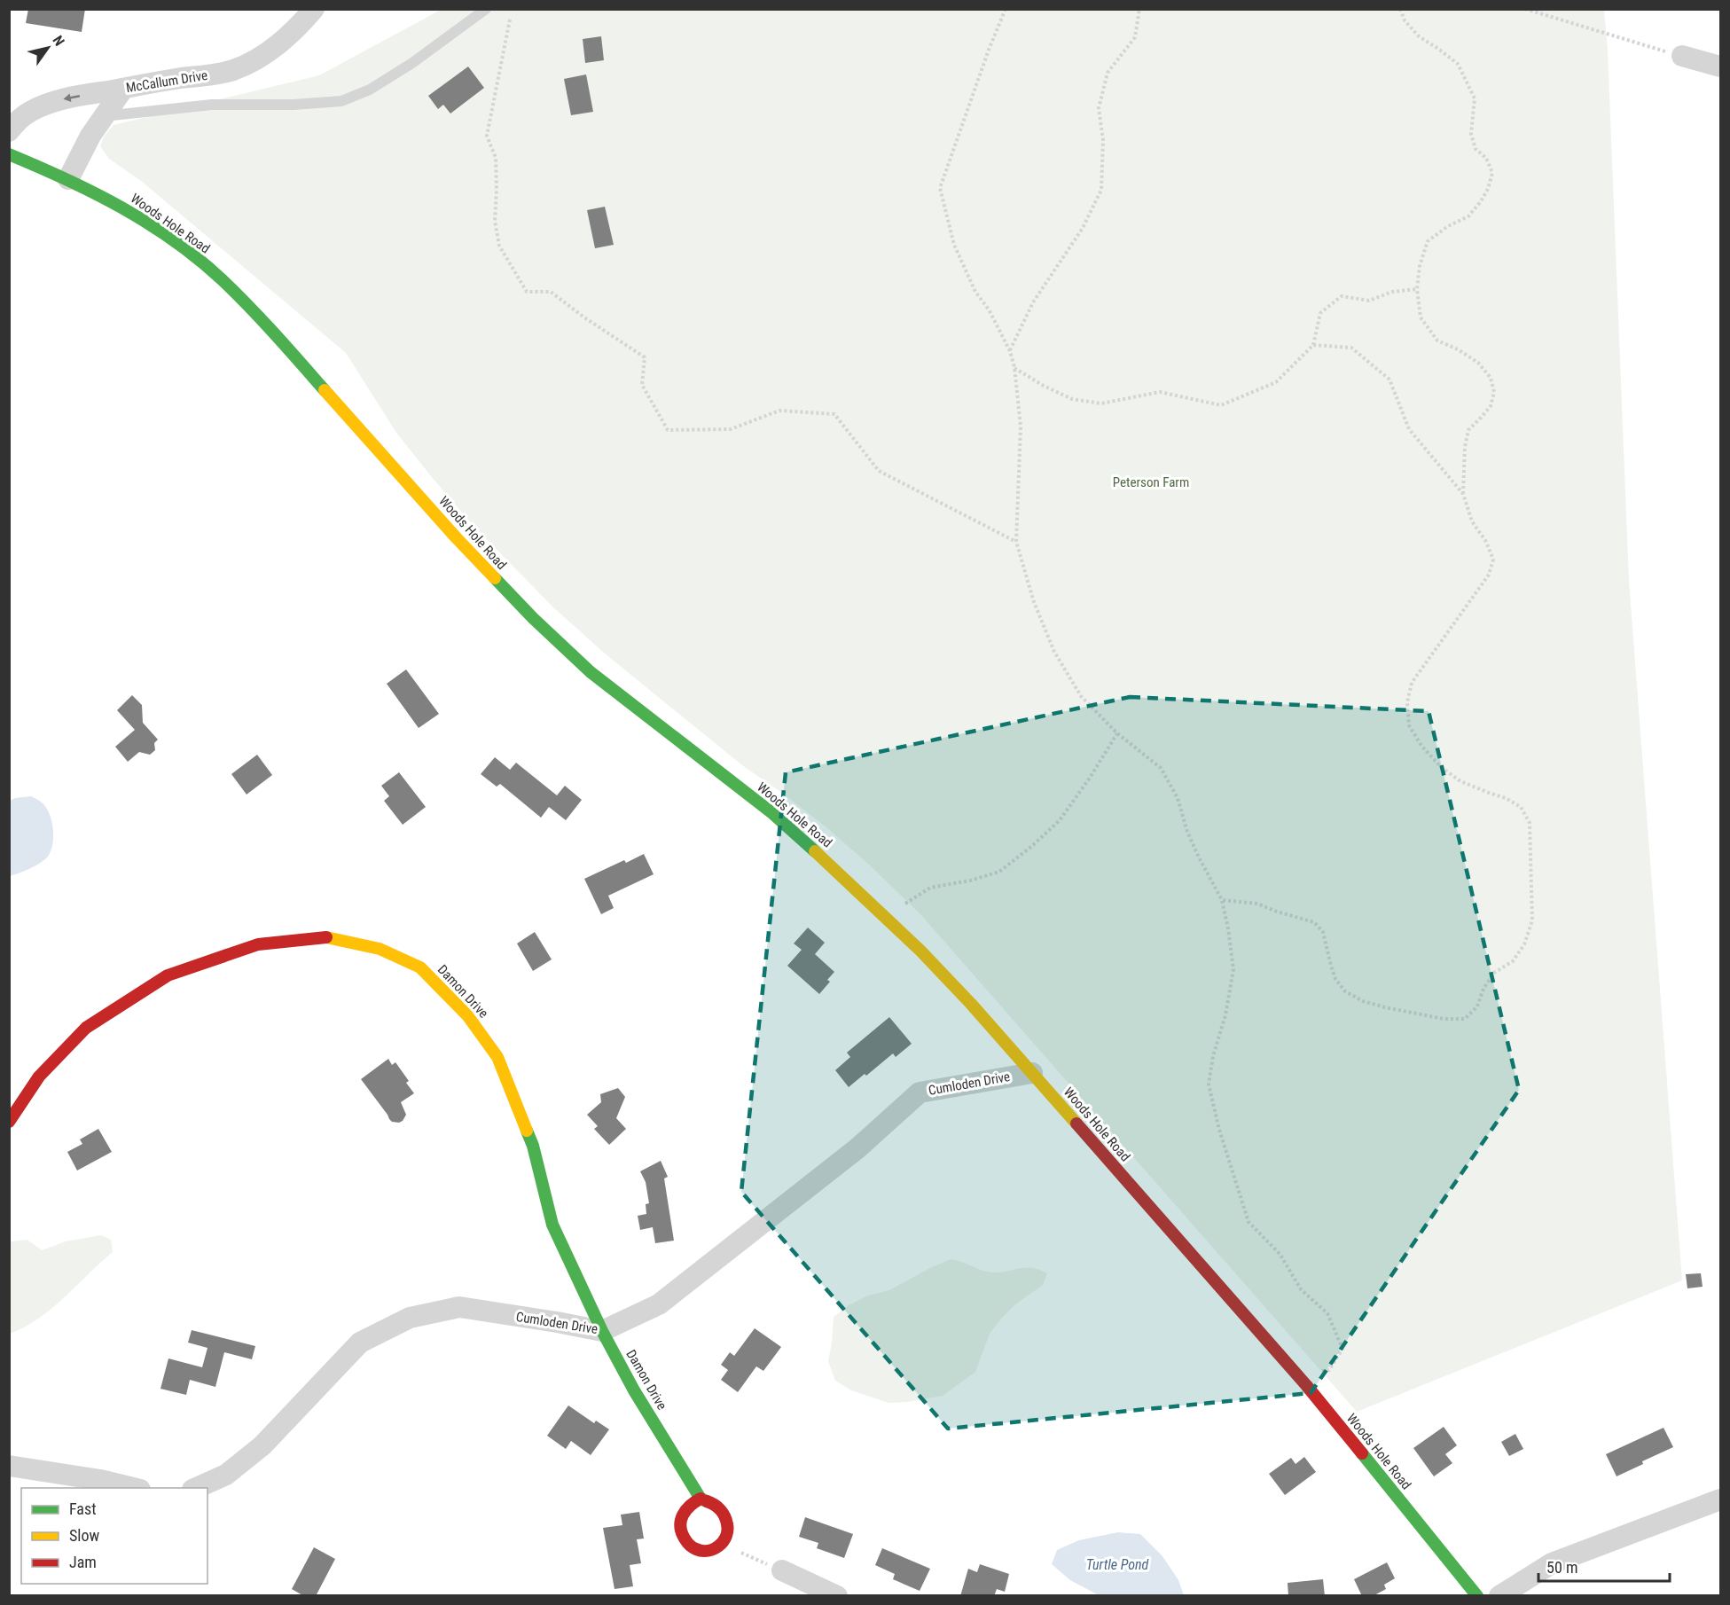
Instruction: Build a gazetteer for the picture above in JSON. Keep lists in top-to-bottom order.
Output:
{
  "streets": {
    "main road": ["Woods Hole Road", "Damon Drive"],
    "street": ["McCallum Drive", "Cumloden Drive"]
  },
  "crossings": [
    ["McCallum Drive", "Woods Hole Road"],
    ["Woods Hole Road", "Cumloden Drive"],
    ["Damon Drive", "Cumloden Drive"]
  ],
  "water": ["Turtle Pond"],
  "parks": ["Peterson Farm"],
  "legend": ["Fast", "Slow", "Jam"],
  "scale_bar": "50 m",
  "north": "top right"
}
